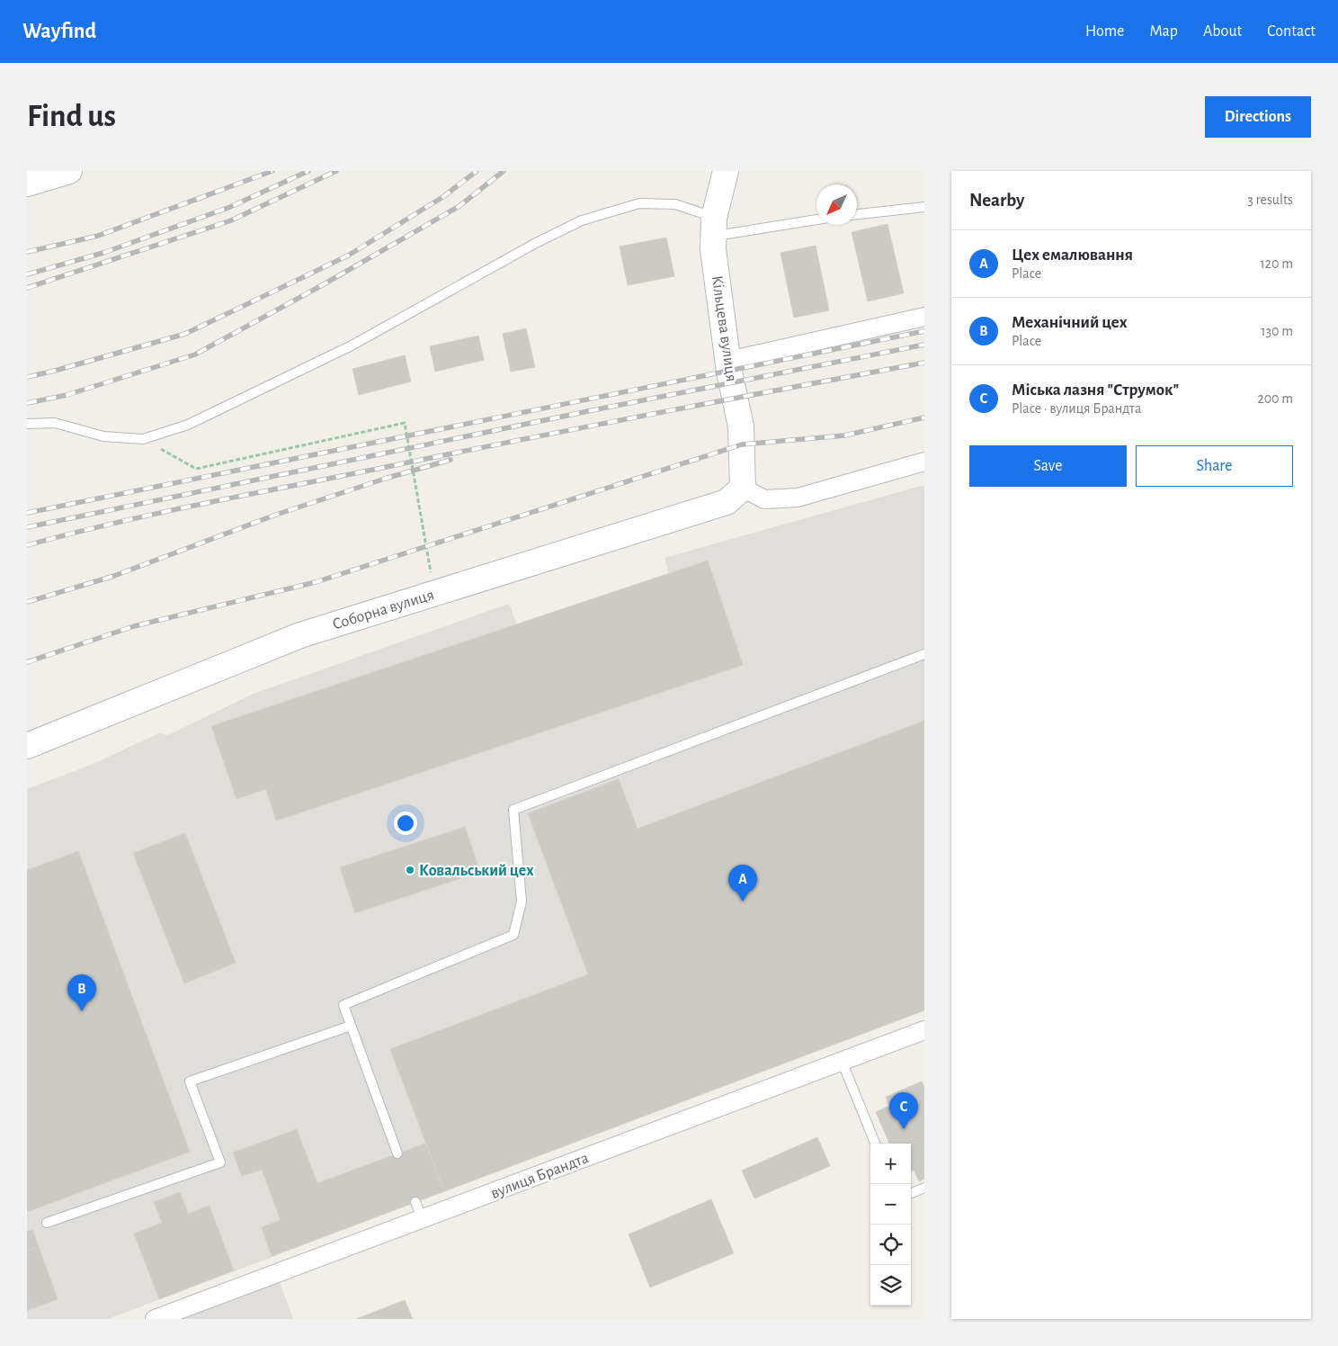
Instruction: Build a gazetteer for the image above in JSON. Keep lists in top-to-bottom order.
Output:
{
  "streets": {
    "main road": ["Кільцева вулиця", "Соборна вулиця"],
    "street": ["вулиця Брандта"]
  },
  "crossings": [
    ["Кільцева вулиця", "Соборна вулиця"]
  ],
  "places": ["Ковальський цех"],
  "north": "bottom left",
  "page": {
    "header": "Wayfind",
    "nav": [
      "Home",
      "Map",
      "About",
      "Contact"
    ],
    "buttons": [
      "Directions",
      ["Save", "Share"]
    ],
    "title": "Find us",
    "heading": ["Nearby", "3 results"],
    "list": [
      {
        "mark": "A",
        "name": "Цех емалювання",
        "note": "Place",
        "value": "120 m"
      },
      {
        "mark": "B",
        "name": "Механічний цех",
        "note": "Place",
        "value": "130 m"
      },
      {
        "mark": "C",
        "name": "Міська лазня \"Струмок\"",
        "note": "Place · вулиця Брандта",
        "value": "200 m"
      }
    ],
    "pins": ["A", "B", "C"],
    "map_buttons": ["+", "−"]
  }
}
